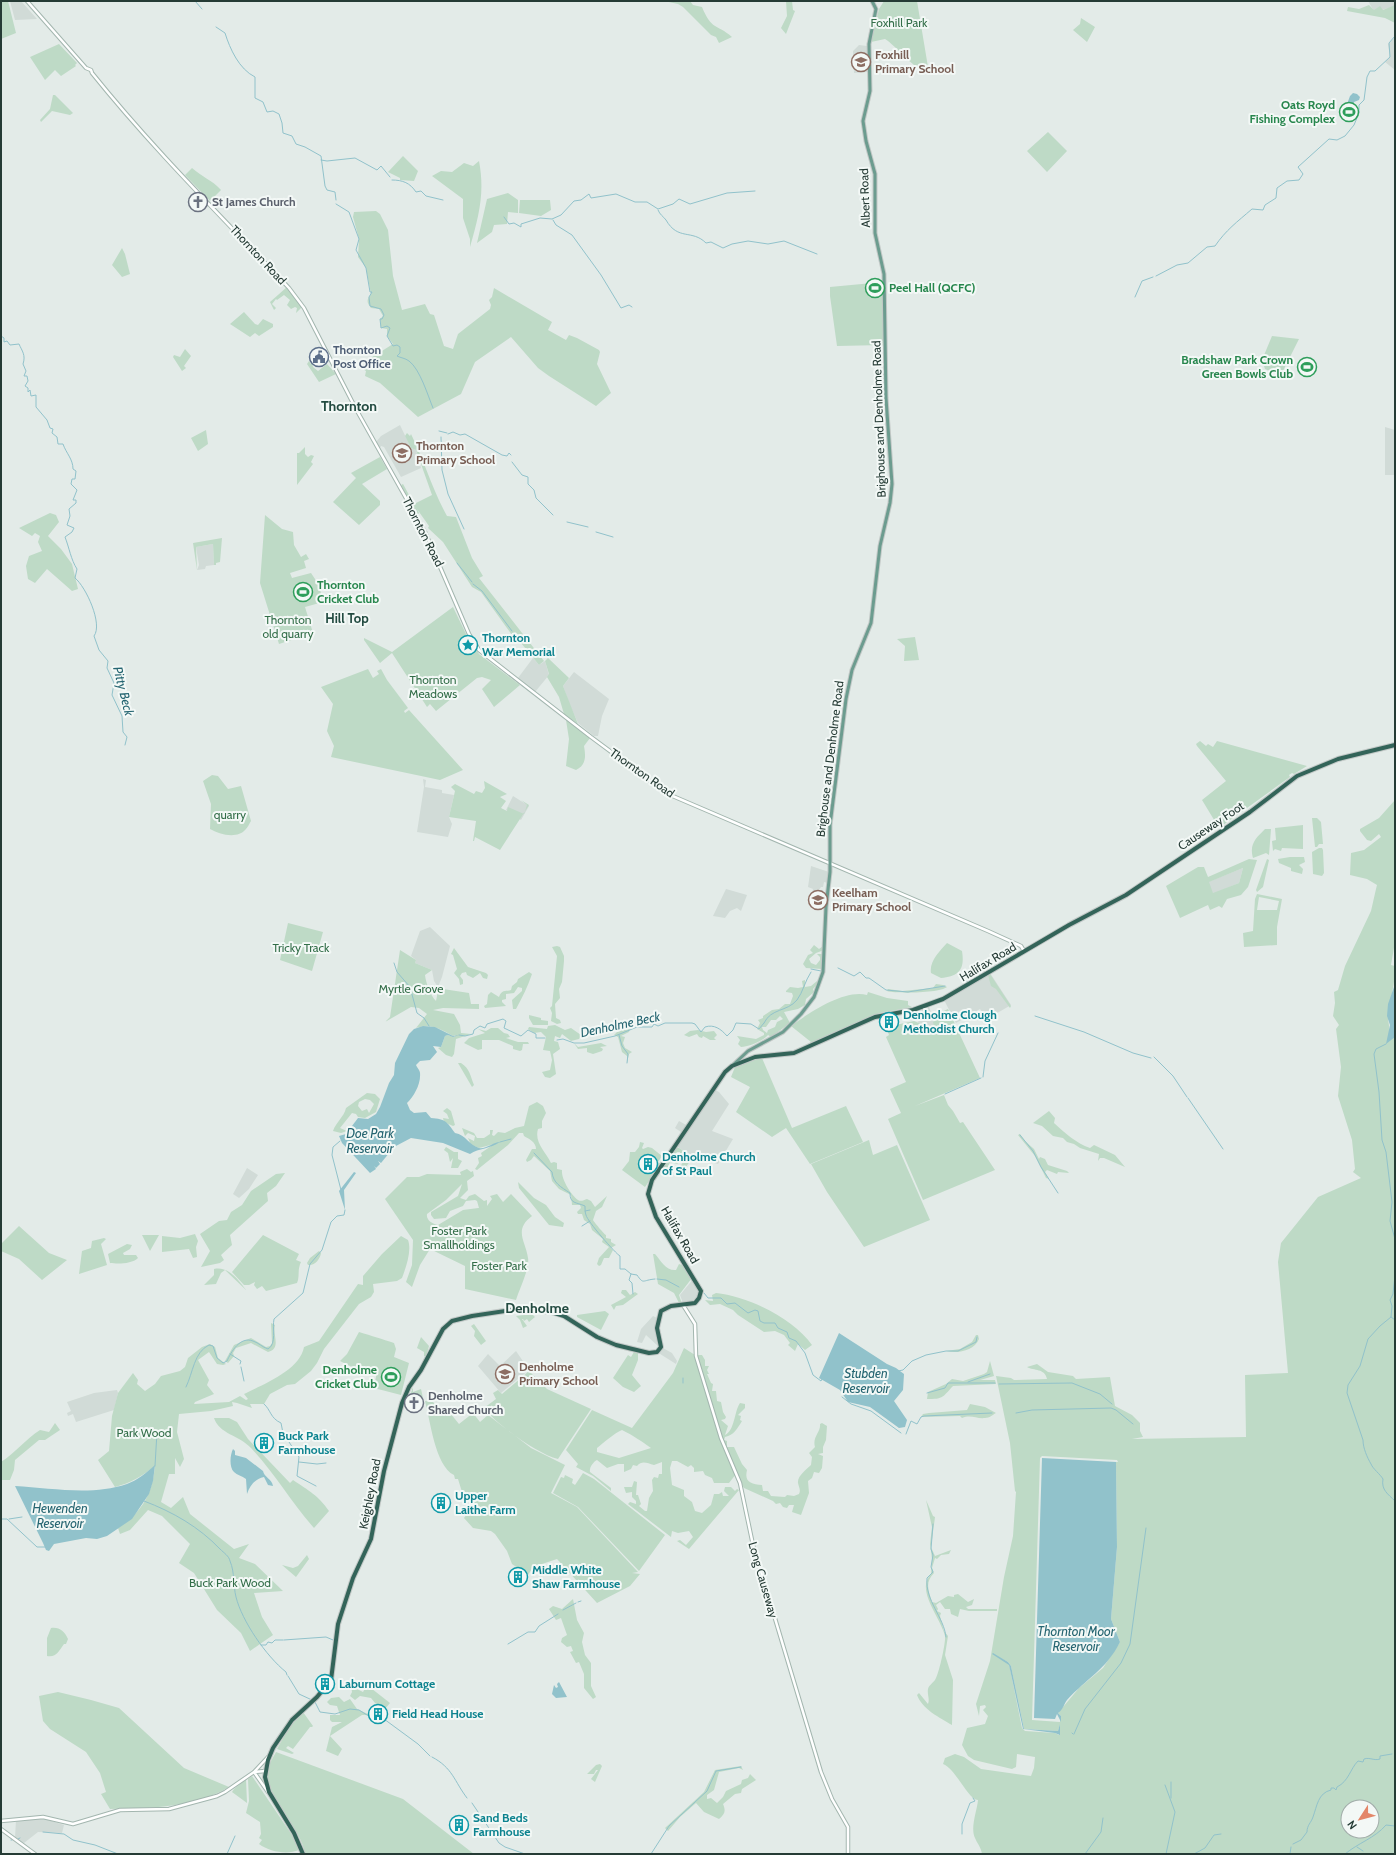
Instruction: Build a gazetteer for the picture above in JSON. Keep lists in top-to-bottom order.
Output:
{
  "streets": {
    "highway": ["Causeway Foot", "Halifax Road", "Keighley Road"],
    "main road": [
      "Albert Road",
      "Thornton Road",
      "Brighouse and Denholme Road",
      "Long Causeway"
    ]
  },
  "crossings": [
    ["Albert Road", "Brighouse and Denholme Road"],
    ["Thornton Road", "Brighouse and Denholme Road"],
    ["Thornton Road", "Halifax Road"],
    ["Brighouse and Denholme Road", "Halifax Road"],
    ["Causeway Foot", "Halifax Road"],
    ["Halifax Road", "Keighley Road"],
    ["Halifax Road", "Long Causeway"],
    ["Keighley Road", "Long Causeway"]
  ],
  "districts": ["Thornton", "Hill Top", "Denholme"],
  "water": [
    "Pitty Beck",
    "Denholme Beck",
    "Doe Park Reservoir",
    "Stubden Reservoir",
    "Hewenden Reservoir",
    "Thornton Moor Reservoir"
  ],
  "parks": [
    "Foxhill Park",
    "Thornton old quarry",
    "Thornton Meadows",
    "quarry",
    "Tricky Track",
    "Myrtle Grove",
    "Foster Park Smallholdings",
    "Foster Park",
    "Park Wood",
    "Buck Park Wood"
  ],
  "places": {
    "school or university": [
      "Foxhill Primary School",
      "Thornton Primary School",
      "Keelham Primary School",
      "Denholme Primary School"
    ],
    "sports": [
      "Oats Royd Fishing Complex",
      "Peel Hall (QCFC)",
      "Bradshaw Park Crown Green Bowls Club",
      "Thornton Cricket Club",
      "Denholme Cricket Club"
    ],
    "church": ["St James Church", "Denholme Shared Church"],
    "public building": ["Thornton Post Office"],
    "place": ["Thornton War Memorial"],
    "building": [
      "Denholme Clough Methodist Church",
      "Denholme Church of St Paul",
      "Buck Park Farmhouse",
      "Upper Laithe Farm",
      "Middle White Shaw Farmhouse",
      "Laburnum Cottage",
      "Field Head House",
      "Sand Beds Farmhouse"
    ]
  },
  "north": "bottom left"
}
